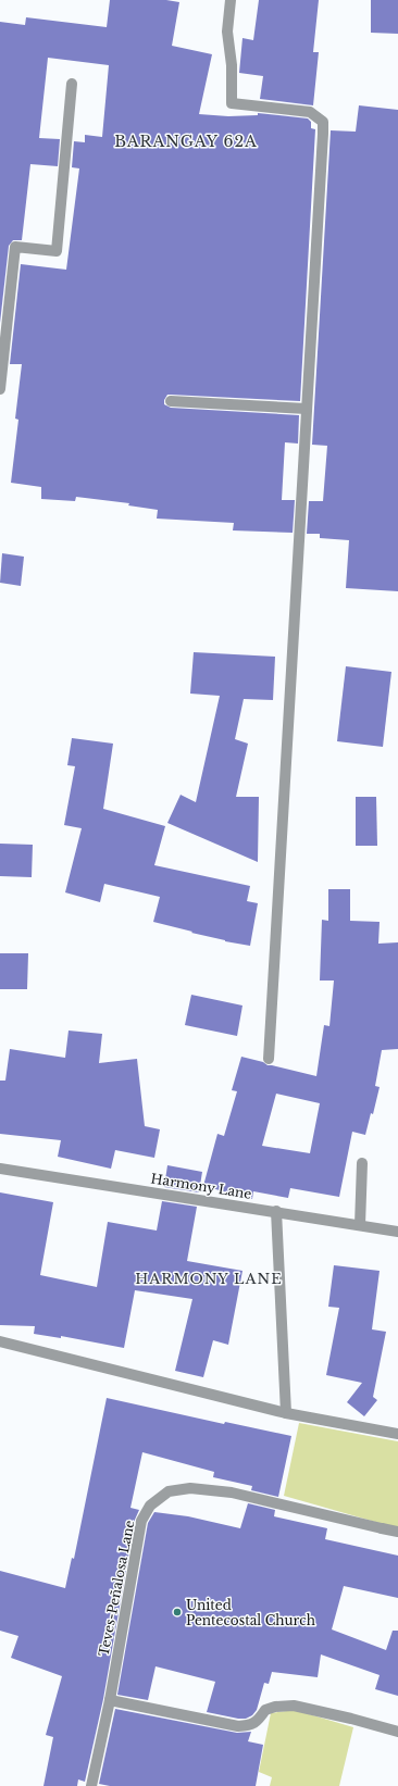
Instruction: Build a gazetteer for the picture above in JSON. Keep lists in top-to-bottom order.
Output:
{
  "streets": {
    "street": ["Harmony Lane", "Teves-Peñalosa Lane"]
  },
  "districts": ["BARANGAY 62A", "HARMONY LANE"],
  "places": ["United Pentecostal Church"]
}
